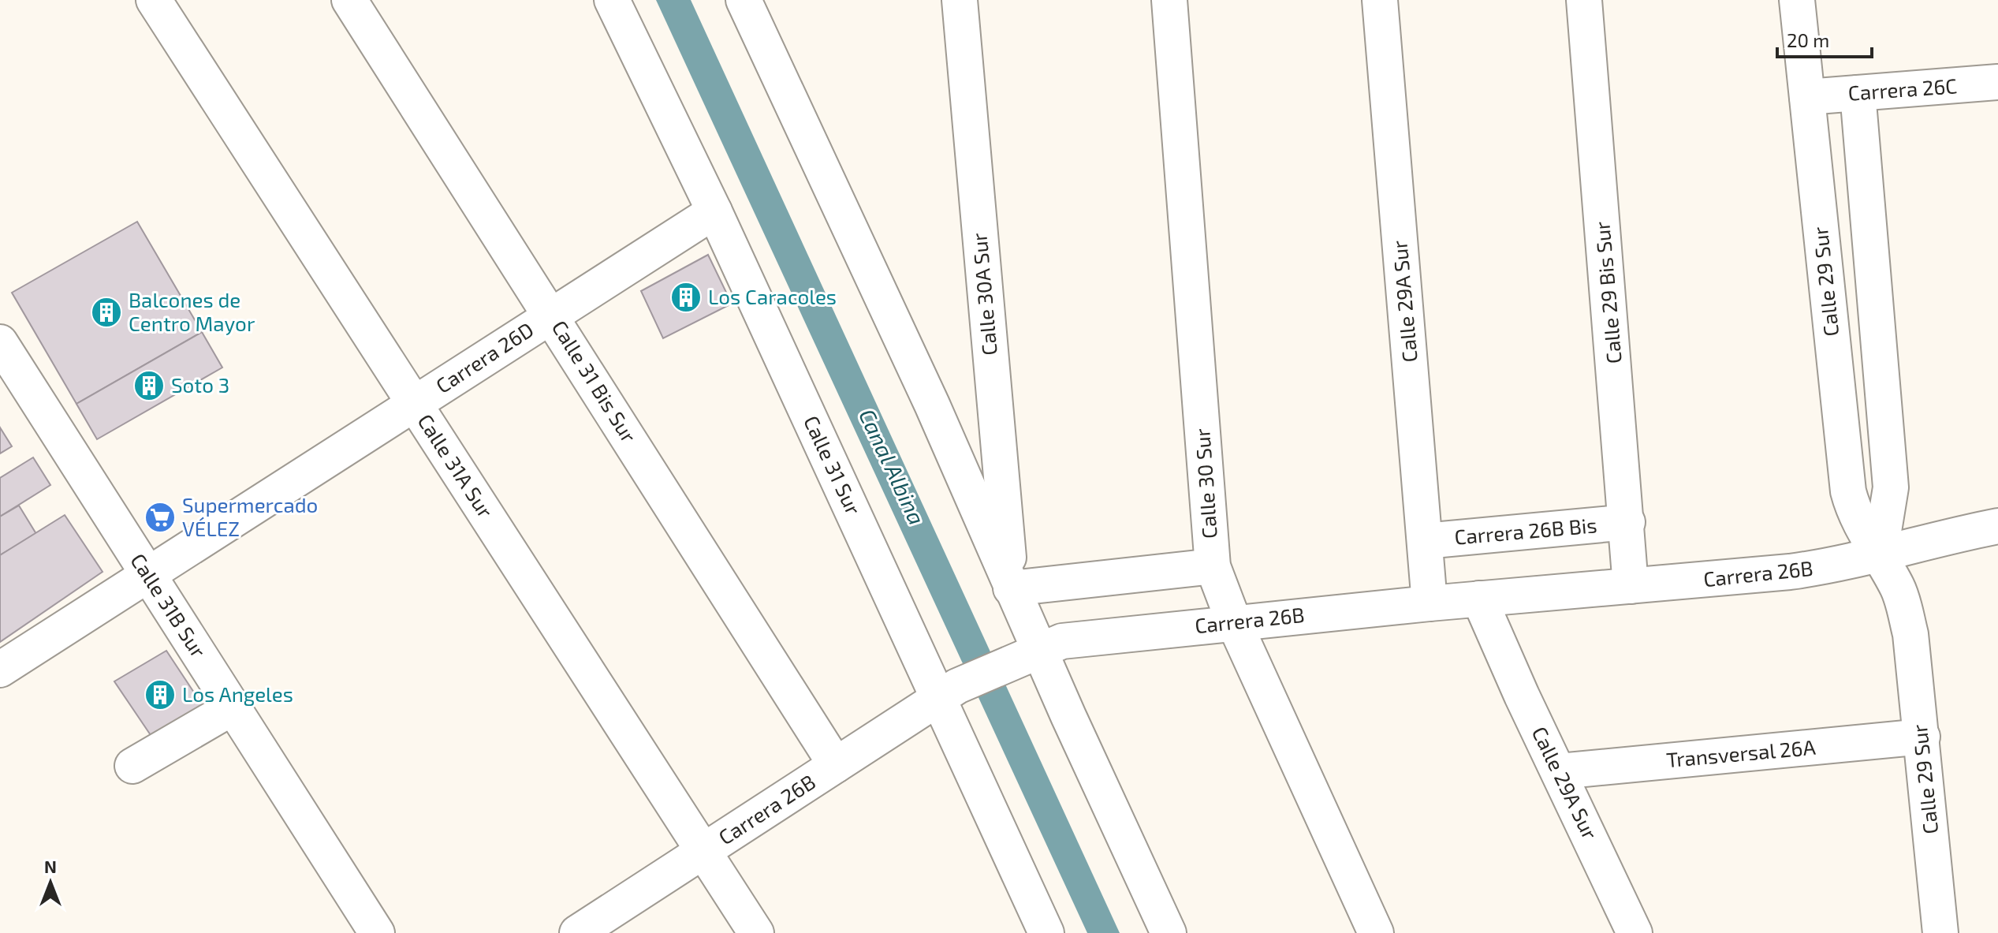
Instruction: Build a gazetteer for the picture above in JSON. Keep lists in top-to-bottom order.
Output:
{
  "streets": {
    "street": [
      "Carrera 26C",
      "Calle 29 Sur",
      "Calle 29 Bis Sur",
      "Calle 30A Sur",
      "Calle 29A Sur",
      "Carrera 26D",
      "Calle 31 Bis Sur",
      "Calle 31 Sur",
      "Calle 31A Sur",
      "Calle 30 Sur",
      "Carrera 26B Bis",
      "Carrera 26B",
      "Calle 31B Sur",
      "Transversal 26A"
    ]
  },
  "crossings": [
    ["Carrera 26C", "Calle 29 Sur"],
    ["Calle 29 Sur", "Carrera 26B"],
    ["Calle 29 Sur", "Transversal 26A"],
    ["Calle 29 Bis Sur", "Carrera 26B Bis"],
    ["Calle 29 Bis Sur", "Carrera 26B"],
    ["Calle 29A Sur", "Carrera 26B Bis"],
    ["Calle 29A Sur", "Carrera 26B"],
    ["Calle 29A Sur", "Transversal 26A"],
    ["Carrera 26D", "Calle 31 Bis Sur"],
    ["Carrera 26D", "Calle 31 Sur"],
    ["Carrera 26D", "Calle 31A Sur"],
    ["Carrera 26D", "Calle 31B Sur"],
    ["Calle 31 Bis Sur", "Carrera 26B"],
    ["Calle 31 Sur", "Carrera 26B"],
    ["Calle 31A Sur", "Carrera 26B"],
    ["Calle 30 Sur", "Carrera 26B"]
  ],
  "water": ["Canal Albina"],
  "places": {
    "building": [
      "Los Caracoles",
      "Balcones de Centro Mayor",
      "Soto 3",
      "Los Angeles"
    ],
    "supermarket": ["Supermercado VÉLEZ"]
  },
  "scale_bar": "20 m",
  "north": "top"
}
